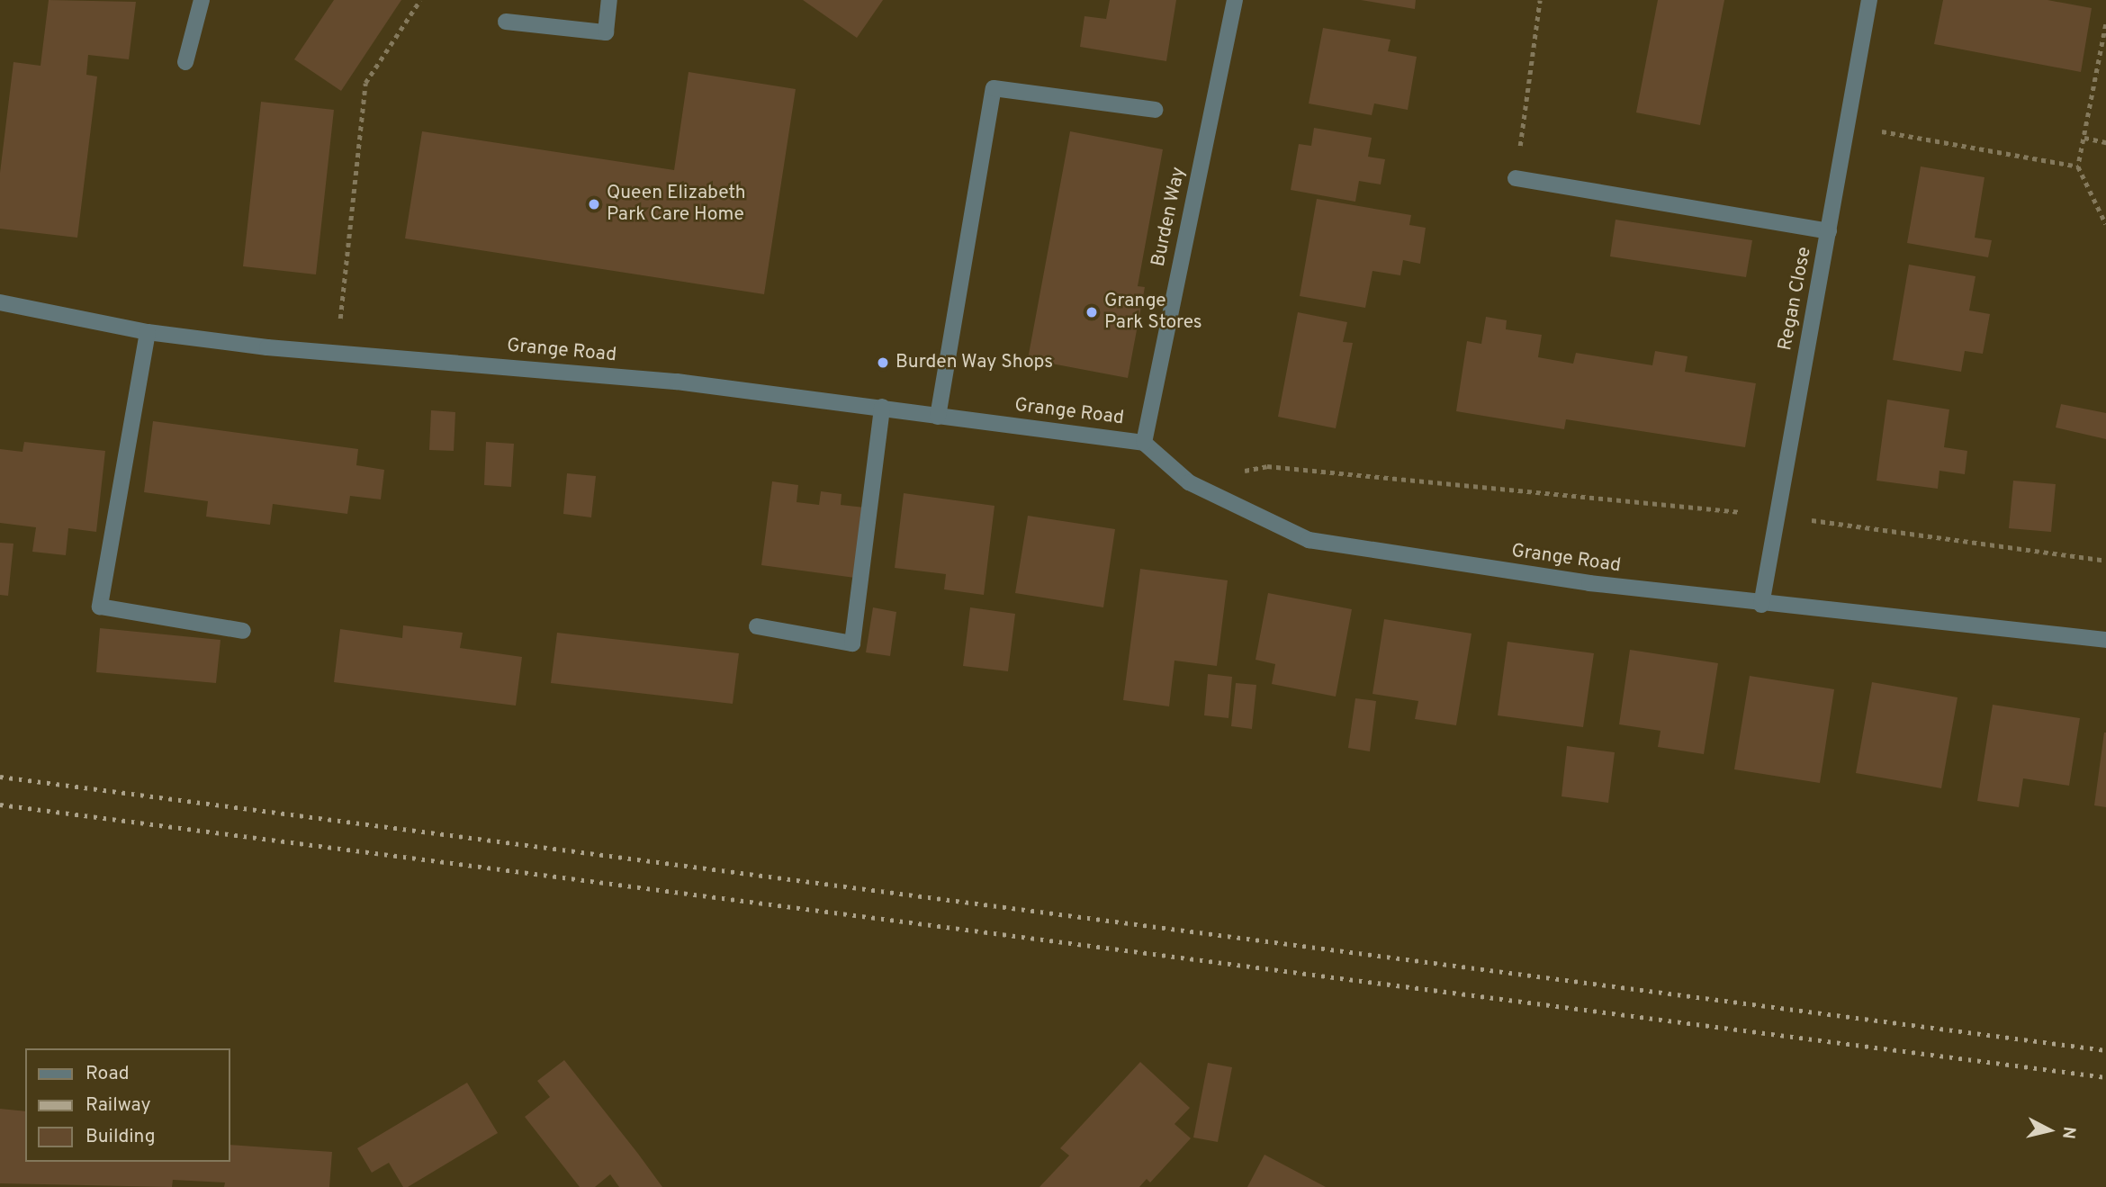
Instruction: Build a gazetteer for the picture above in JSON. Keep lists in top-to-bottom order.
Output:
{
  "streets": {
    "street": ["Burden Way", "Regan Close", "Grange Road"]
  },
  "crossings": [
    ["Burden Way", "Grange Road"],
    ["Regan Close", "Grange Road"]
  ],
  "places": ["Queen Elizabeth Park Care Home", "Grange Park Stores", "Burden Way Shops"],
  "legend": ["Road", "Railway", "Building"],
  "north": "right"
}
